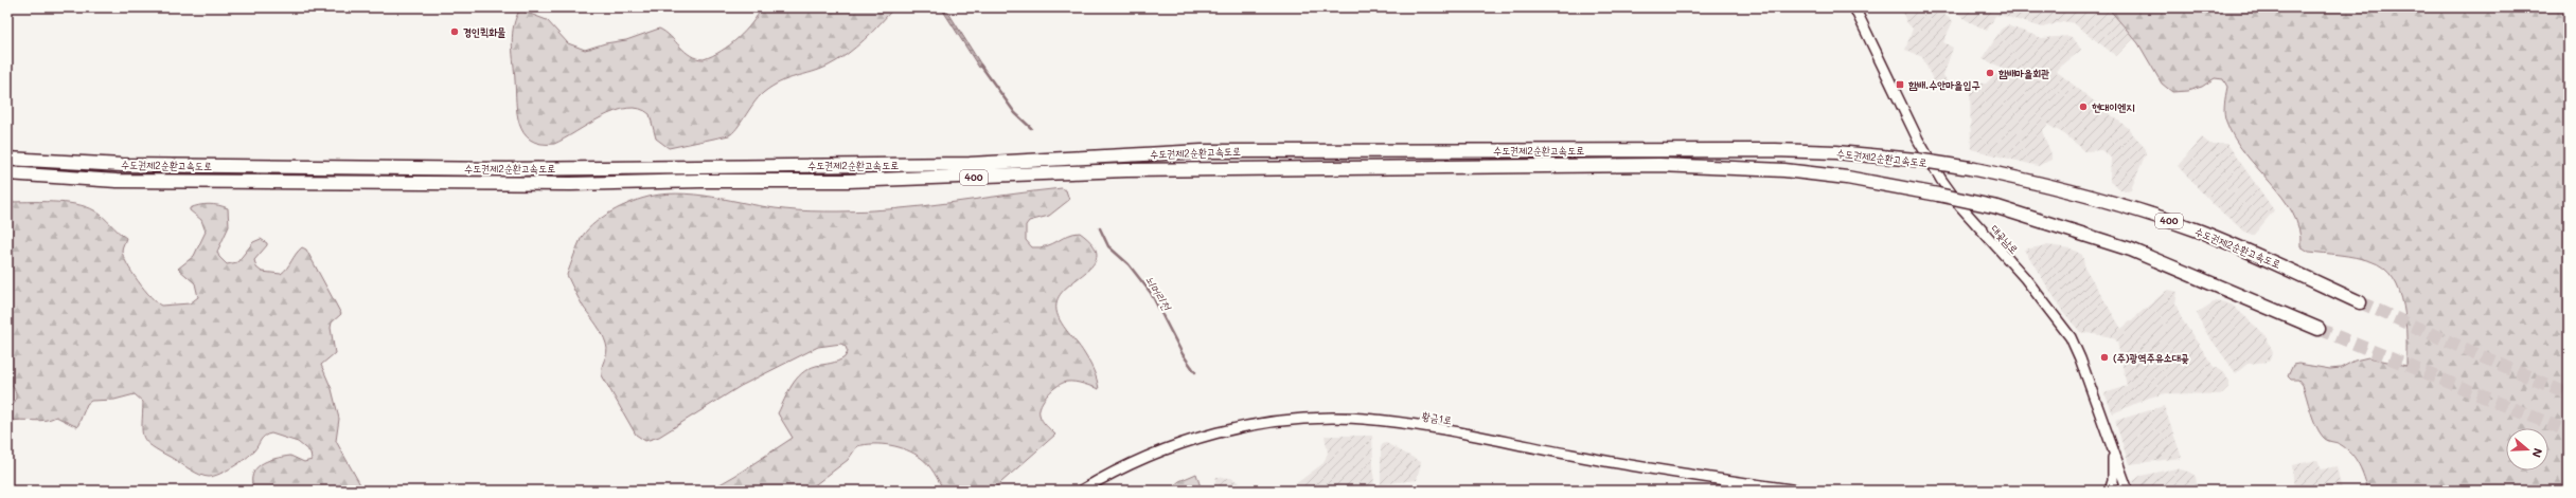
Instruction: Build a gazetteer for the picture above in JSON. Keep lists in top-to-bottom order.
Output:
{
  "streets": {
    "highway": ["수도권제2순환고속도로", "400"],
    "street": ["대곶남로", "황금1로"]
  },
  "water": ["뇌머리천"],
  "places": {
    "other": [
      "경인퀵화물",
      "함배마을회관",
      "현대이엔지",
      "(주)광역주유소대곶"
    ],
    "transit": ["함배.수안마을입구"]
  },
  "north": "right"
}
